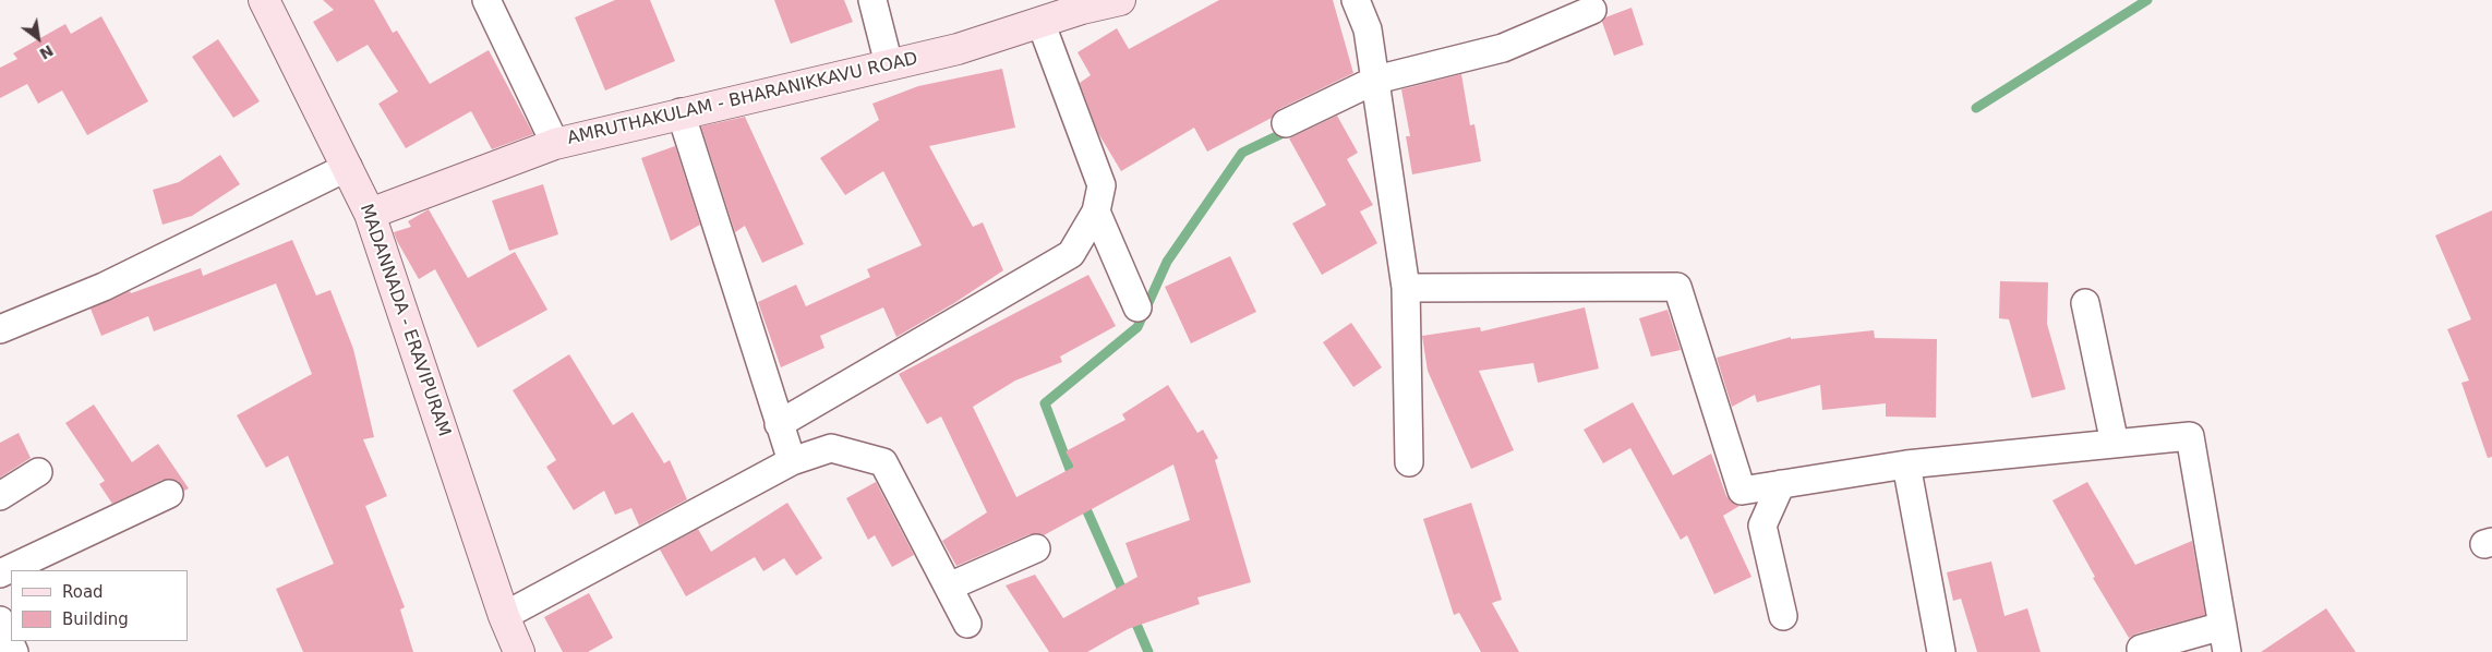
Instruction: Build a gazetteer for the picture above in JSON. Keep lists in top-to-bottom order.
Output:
{
  "streets": {
    "street": ["AMRUTHAKULAM - BHARANIKKAVU ROAD", "MADANNADA - ERAVIPURAM"]
  },
  "crossings": [
    ["AMRUTHAKULAM - BHARANIKKAVU ROAD", "MADANNADA - ERAVIPURAM"]
  ],
  "legend": ["Road", "Building"],
  "north": "bottom right"
}
